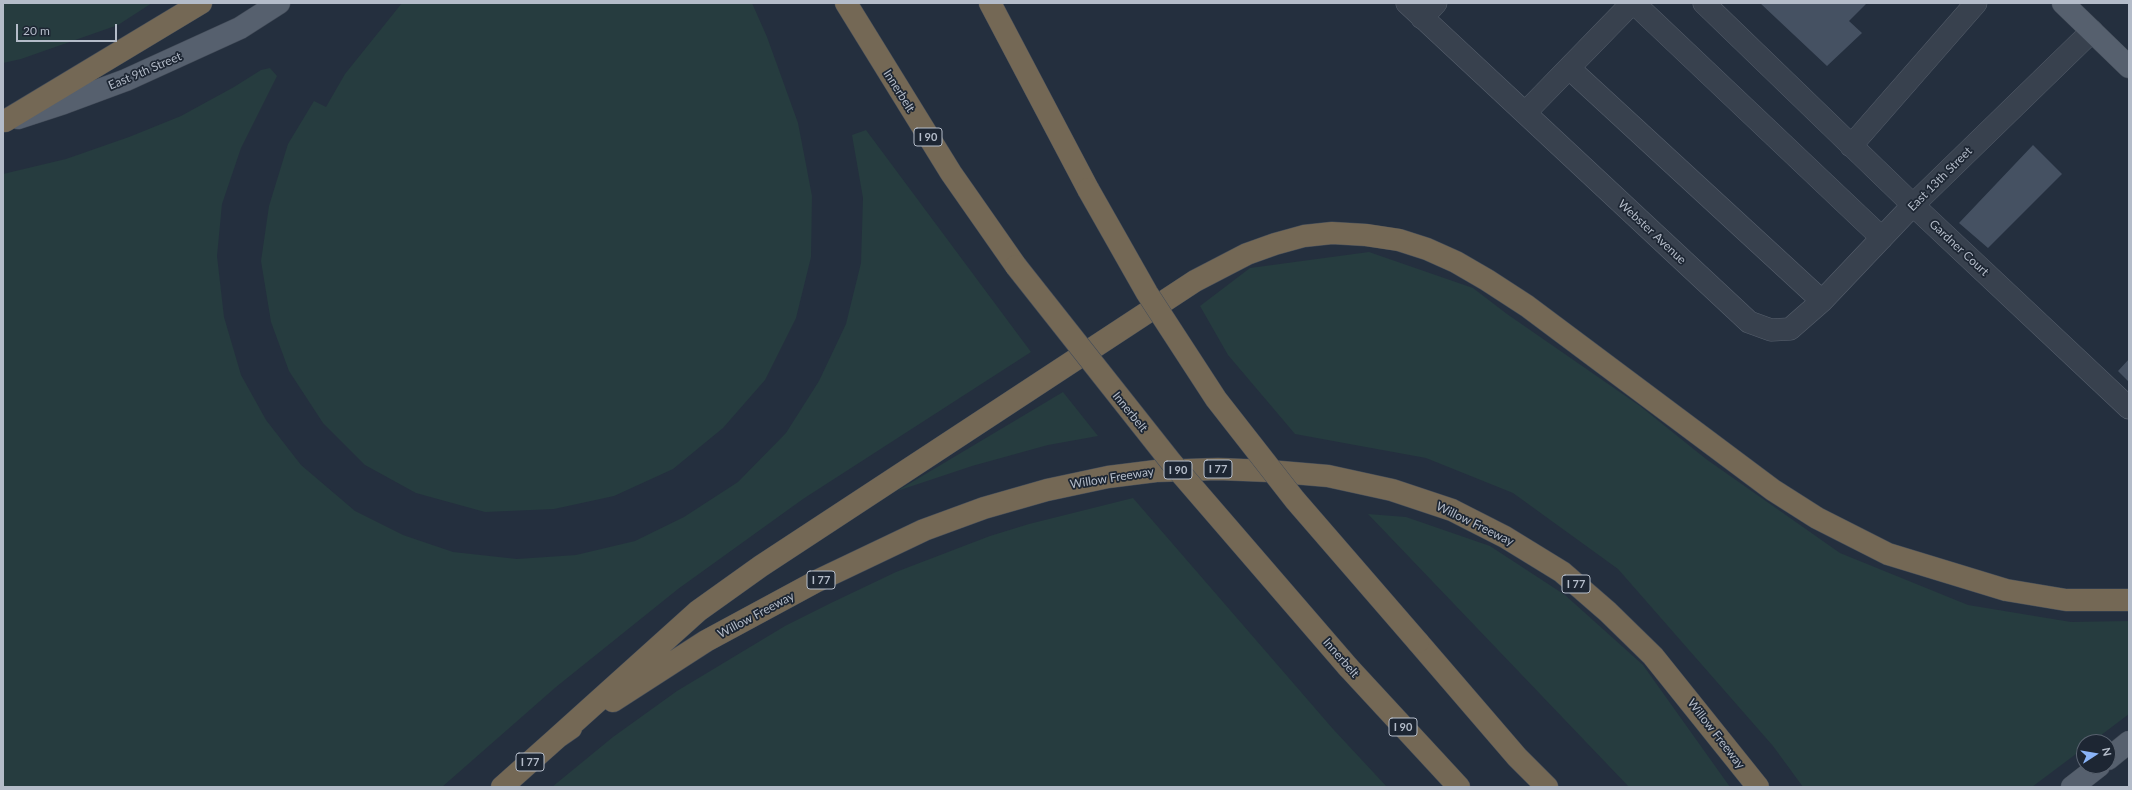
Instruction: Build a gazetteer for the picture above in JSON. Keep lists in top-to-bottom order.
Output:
{
  "streets": {
    "highway": [
      "Innerbelt",
      "I 90",
      "I 77",
      "Willow Freeway"
    ],
    "main road": ["East 9th Street"],
    "street": ["East 13th Street", "Webster Avenue", "Gardner Court"]
  },
  "crossings": [
    ["East 13th Street", "Webster Avenue"],
    ["East 13th Street", "Gardner Court"]
  ],
  "scale_bar": "20 m",
  "north": "right"
}
